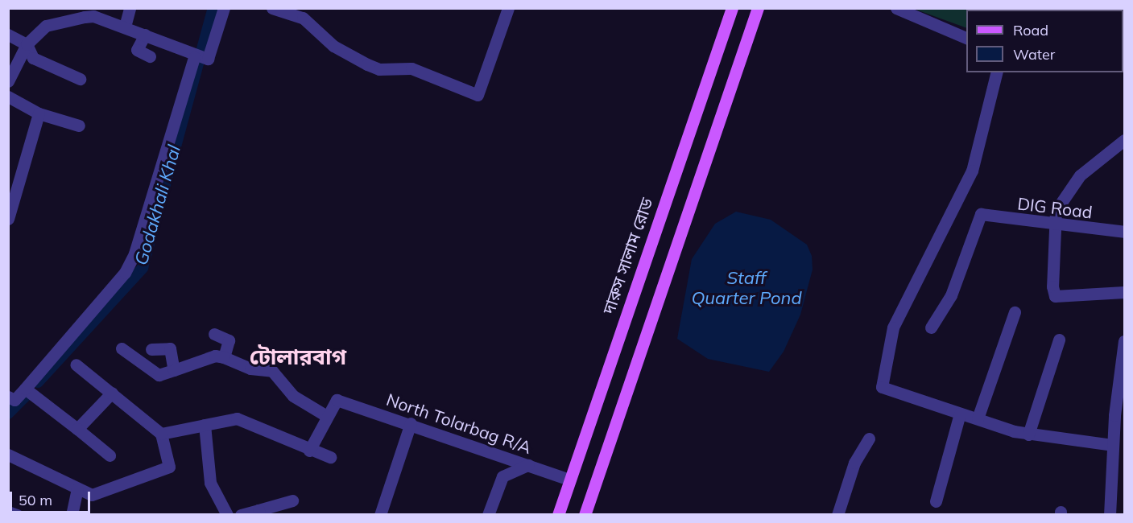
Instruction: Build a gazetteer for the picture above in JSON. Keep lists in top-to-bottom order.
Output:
{
  "streets": {
    "main road": ["দারুস সালাম রোড"],
    "street": ["DIG Road", "North Tolarbag R/A"]
  },
  "crossings": [
    ["দারুস সালাম রোড", "North Tolarbag R/A"]
  ],
  "districts": ["টোলারবাগ"],
  "water": ["Godakhali Khal", "Staff Quarter Pond"],
  "legend": ["Road", "Water"],
  "scale_bar": "50 m"
}
